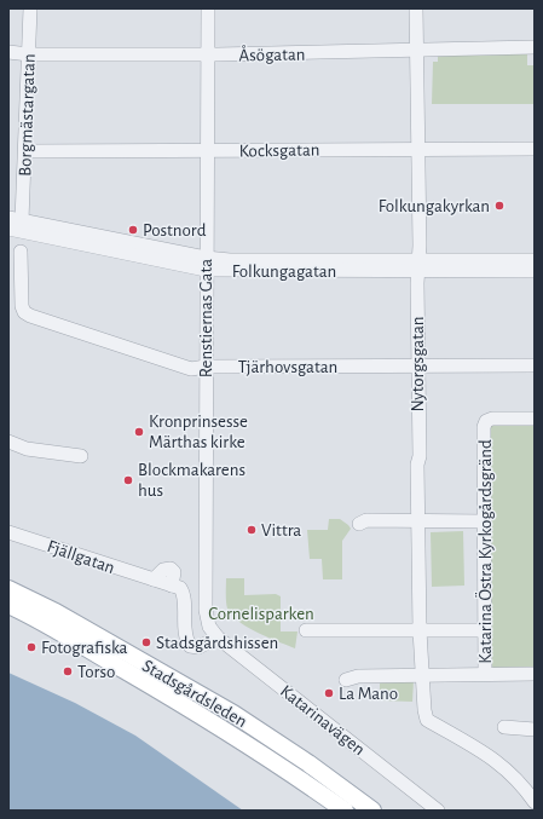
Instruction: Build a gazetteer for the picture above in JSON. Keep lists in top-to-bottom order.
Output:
{
  "streets": {
    "main road": ["Stadsgårdsleden"],
    "street": [
      "Åsögatan",
      "Borgmästargatan",
      "Kocksgatan",
      "Folkungagatan",
      "Renstiernas Gata",
      "Nytorgsgatan",
      "Tjärhovsgatan",
      "Katarina Östra Kyrkogårdsgränd",
      "Fjällgatan",
      "Katarinavägen"
    ]
  },
  "crossings": [
    ["Åsögatan", "Borgmästargatan"],
    ["Åsögatan", "Renstiernas Gata"],
    ["Åsögatan", "Nytorgsgatan"],
    ["Borgmästargatan", "Kocksgatan"],
    ["Borgmästargatan", "Folkungagatan"],
    ["Kocksgatan", "Renstiernas Gata"],
    ["Kocksgatan", "Nytorgsgatan"],
    ["Folkungagatan", "Renstiernas Gata"],
    ["Folkungagatan", "Nytorgsgatan"],
    ["Renstiernas Gata", "Tjärhovsgatan"],
    ["Renstiernas Gata", "Katarinavägen"],
    ["Nytorgsgatan", "Tjärhovsgatan"],
    ["Fjällgatan", "Katarinavägen"]
  ],
  "parks": ["Cornelisparken"],
  "places": [
    "Folkungakyrkan",
    "Postnord",
    "Kronprinsesse Märthas kirke",
    "Blockmakarens hus",
    "Vittra",
    "Stadsgårdshissen",
    "Fotografiska",
    "Torso",
    "La Mano"
  ]
}
